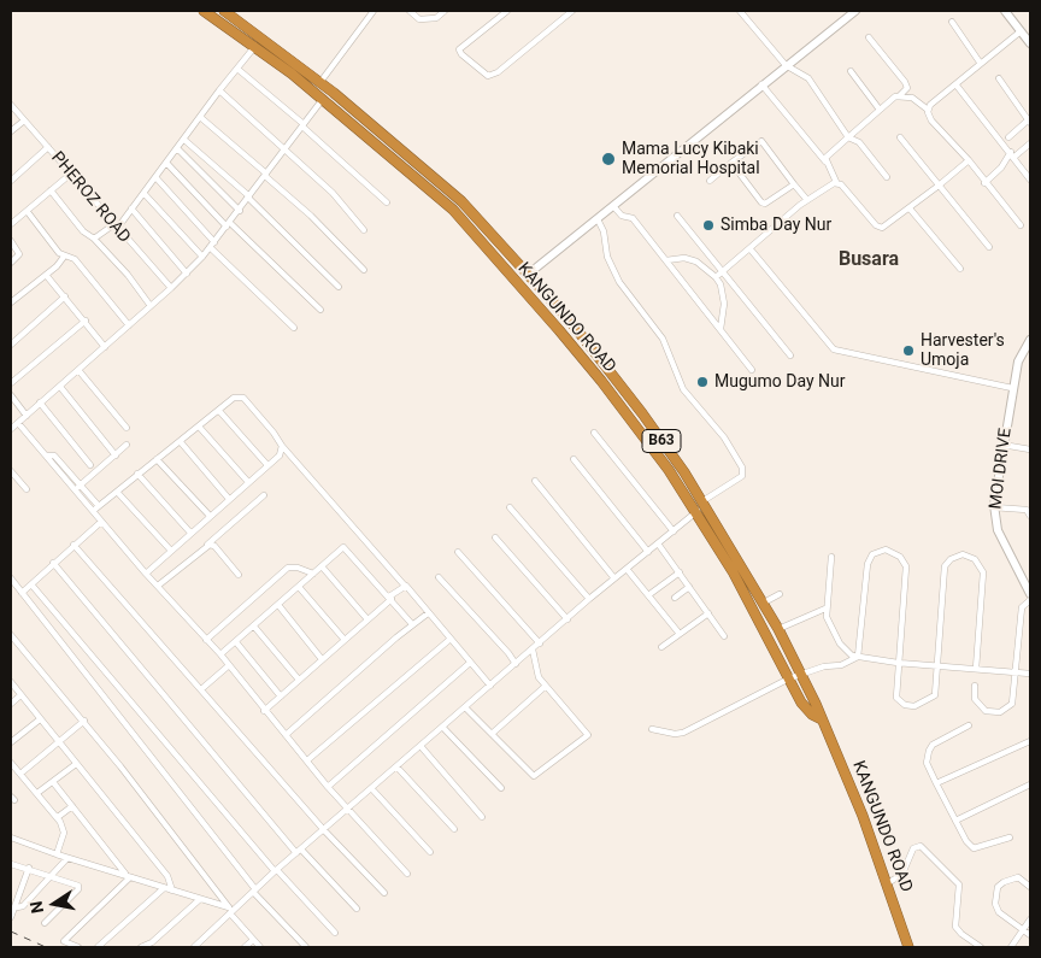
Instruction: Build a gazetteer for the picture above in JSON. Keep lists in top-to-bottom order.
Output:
{
  "streets": {
    "highway": ["KANGUNDO ROAD", "B63"],
    "main road": ["MOI DRIVE"],
    "street": ["PHEROZ ROAD"]
  },
  "districts": ["Busara"],
  "places": [
    "Mama Lucy Kibaki Memorial Hospital",
    "Simba Day Nur",
    "Harvester's Umoja",
    "Mugumo Day Nur"
  ],
  "north": "left"
}
